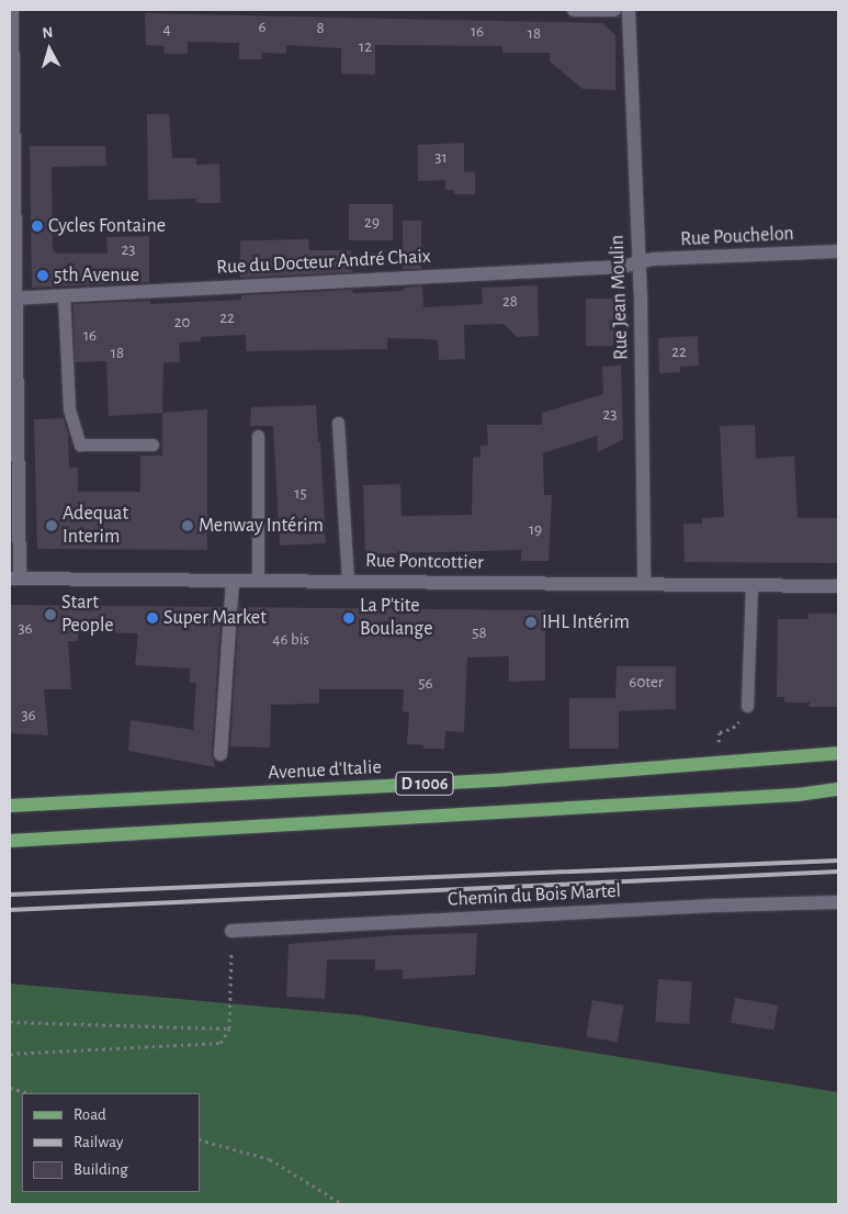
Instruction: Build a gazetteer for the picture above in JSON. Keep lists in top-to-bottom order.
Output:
{
  "streets": {
    "main road": ["Avenue d'Italie", "D 1006"],
    "street": [
      "Rue Pouchelon",
      "Rue du Docteur André Chaix",
      "Rue Jean Moulin",
      "Rue Pontcottier",
      "Chemin du Bois Martel"
    ]
  },
  "crossings": [
    ["Rue Pouchelon", "Rue du Docteur André Chaix"],
    ["Rue Pouchelon", "Rue Jean Moulin"],
    ["Rue du Docteur André Chaix", "Rue Jean Moulin"],
    ["Rue Jean Moulin", "Rue Pontcottier"]
  ],
  "places": [
    "Cycles Fontaine",
    "5th Avenue",
    "Adequat Interim",
    "Menway Intérim",
    "Start People",
    "Super Market",
    "La P'tite Boulange",
    "IHL Intérim"
  ],
  "house_numbers": [
    "6",
    "8",
    "4",
    "16",
    "18",
    "12",
    "31",
    "29",
    "23",
    "28",
    "22",
    "20",
    "16",
    "22",
    "18",
    "23",
    "15",
    "19",
    "36",
    "58",
    "46 bis",
    "60ter",
    "56",
    "36"
  ],
  "legend": ["Road", "Railway", "Building"],
  "north": "top"
}
